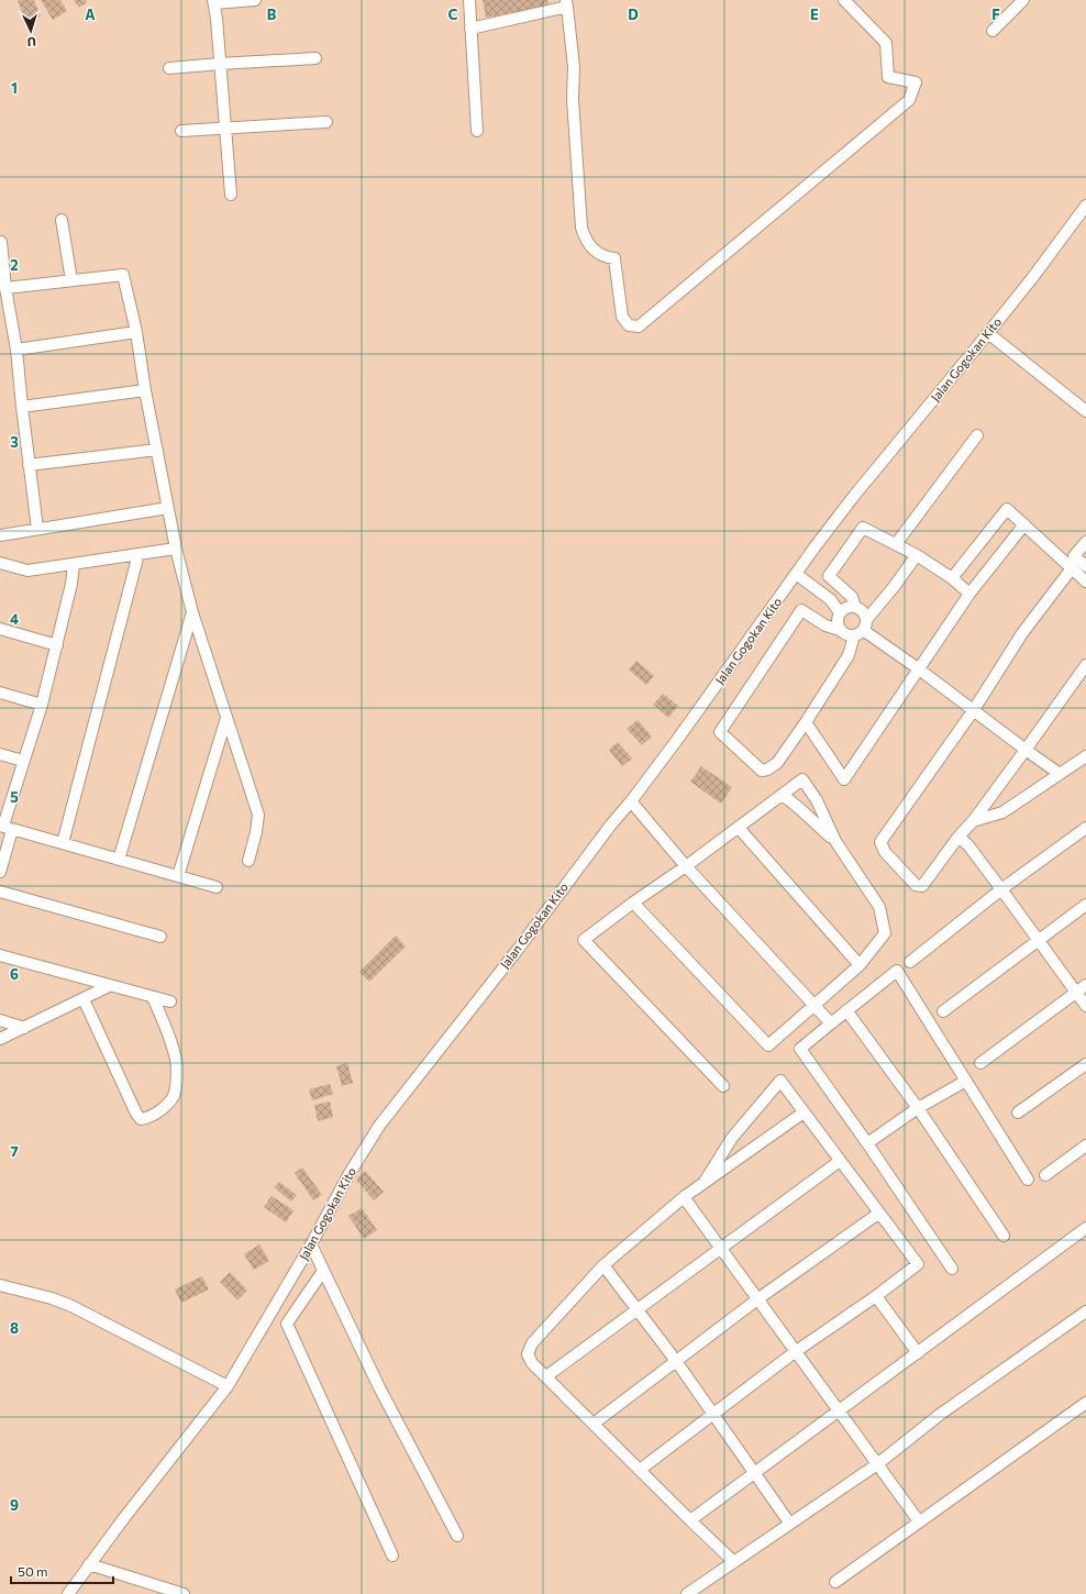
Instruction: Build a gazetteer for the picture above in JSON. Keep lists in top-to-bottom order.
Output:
{
  "streets": {
    "street": ["Jalan Gogokan Kito"]
  },
  "scale_bar": "50 m",
  "north": "bottom",
  "grid": {
    "columns": [
      "A",
      "B",
      "C",
      "D",
      "E",
      "F"
    ],
    "rows": [
      "1",
      "2",
      "3",
      "4",
      "5",
      "6",
      "7",
      "8",
      "9"
    ]
  }
}
